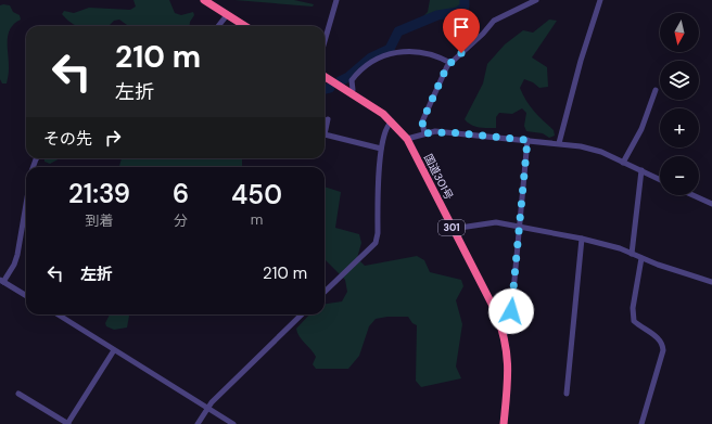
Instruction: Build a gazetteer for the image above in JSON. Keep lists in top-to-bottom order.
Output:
{
  "streets": {
    "highway": ["国道301号", "301"]
  },
  "north": "bottom",
  "page": {
    "map_buttons": ["+", "−"],
    "turn": ["210 m", "左折"],
    "then": "その先",
    "eta": [
      "21:39",
      "到着",
      "6",
      "分",
      "450",
      "m"
    ],
    "list": [
      {
        "name": "左折",
        "value": "210 m"
      }
    ]
  }
}
